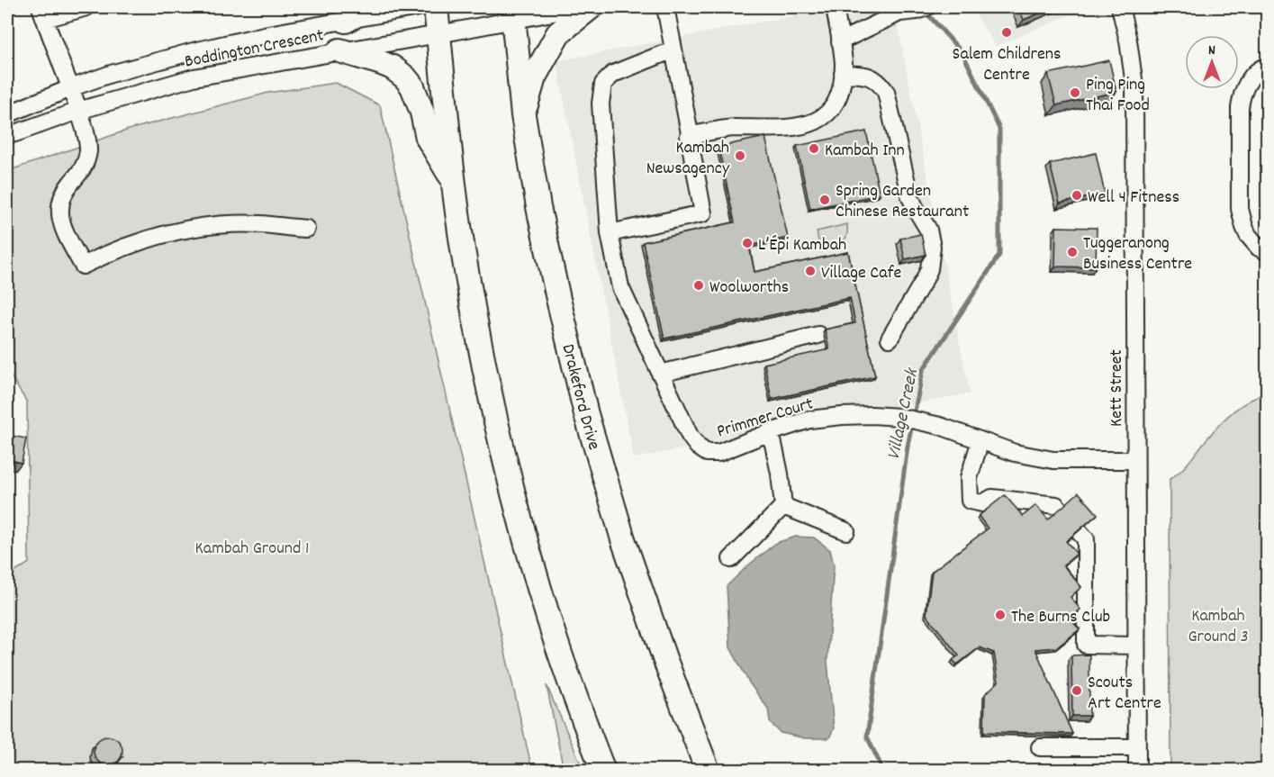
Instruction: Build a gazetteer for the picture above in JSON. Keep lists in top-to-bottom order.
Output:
{
  "streets": {
    "highway": ["Drakeford Drive"],
    "street": ["Boddington Crescent", "Kett Street", "Primmer Court"]
  },
  "crossings": [
    ["Boddington Crescent", "Drakeford Drive"],
    ["Kett Street", "Primmer Court"]
  ],
  "water": ["Village Creek"],
  "parks": ["Kambah Ground 1", "Kambah Ground 3"],
  "places": [
    "Salem Childrens Centre",
    "Ping Ping Thai Food",
    "Kambah Inn",
    "Kambah Newsagency",
    "Well 4 Fitness",
    "Spring Garden Chinese Restaurant",
    "L’Épi Kambah",
    "Tuggeranong Business Centre",
    "Village Cafe",
    "Woolworths",
    "The Burns Club",
    "Scouts Art Centre"
  ],
  "north": "top"
}
